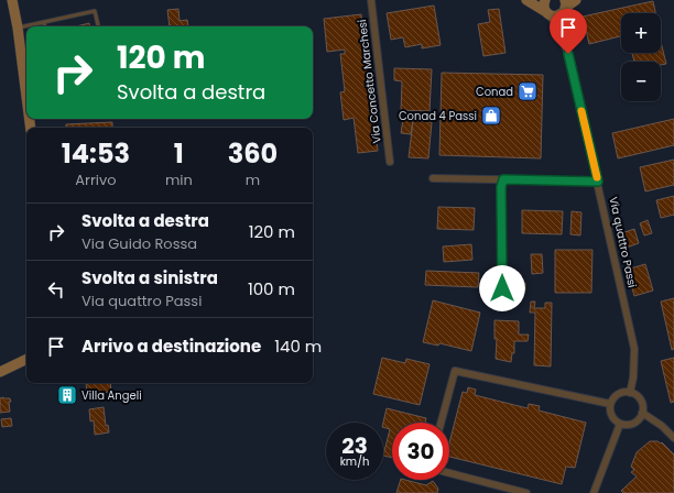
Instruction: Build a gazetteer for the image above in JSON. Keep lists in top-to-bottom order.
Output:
{
  "streets": {
    "street": ["Via Concetto Marchesi", "Via quattro Passi"]
  },
  "places": {
    "supermarket": ["Conad"],
    "shop": ["Conad 4 Passi"],
    "building": ["Villa Angeli"]
  },
  "page": {
    "map_buttons": ["+", "−"],
    "turn": ["120 m", "Svolta a destra"],
    "eta": [
      "14:53",
      "Arrivo",
      "1",
      "min",
      "360",
      "m"
    ],
    "list": [
      {
        "name": "Svolta a destra",
        "note": "Via Guido Rossa",
        "value": "120 m"
      },
      {
        "name": "Svolta a sinistra",
        "note": "Via quattro Passi",
        "value": "100 m"
      },
      {
        "name": "Arrivo a destinazione",
        "value": "140 m"
      }
    ],
    "speed": "23 km/h",
    "limit": "30"
  }
}
